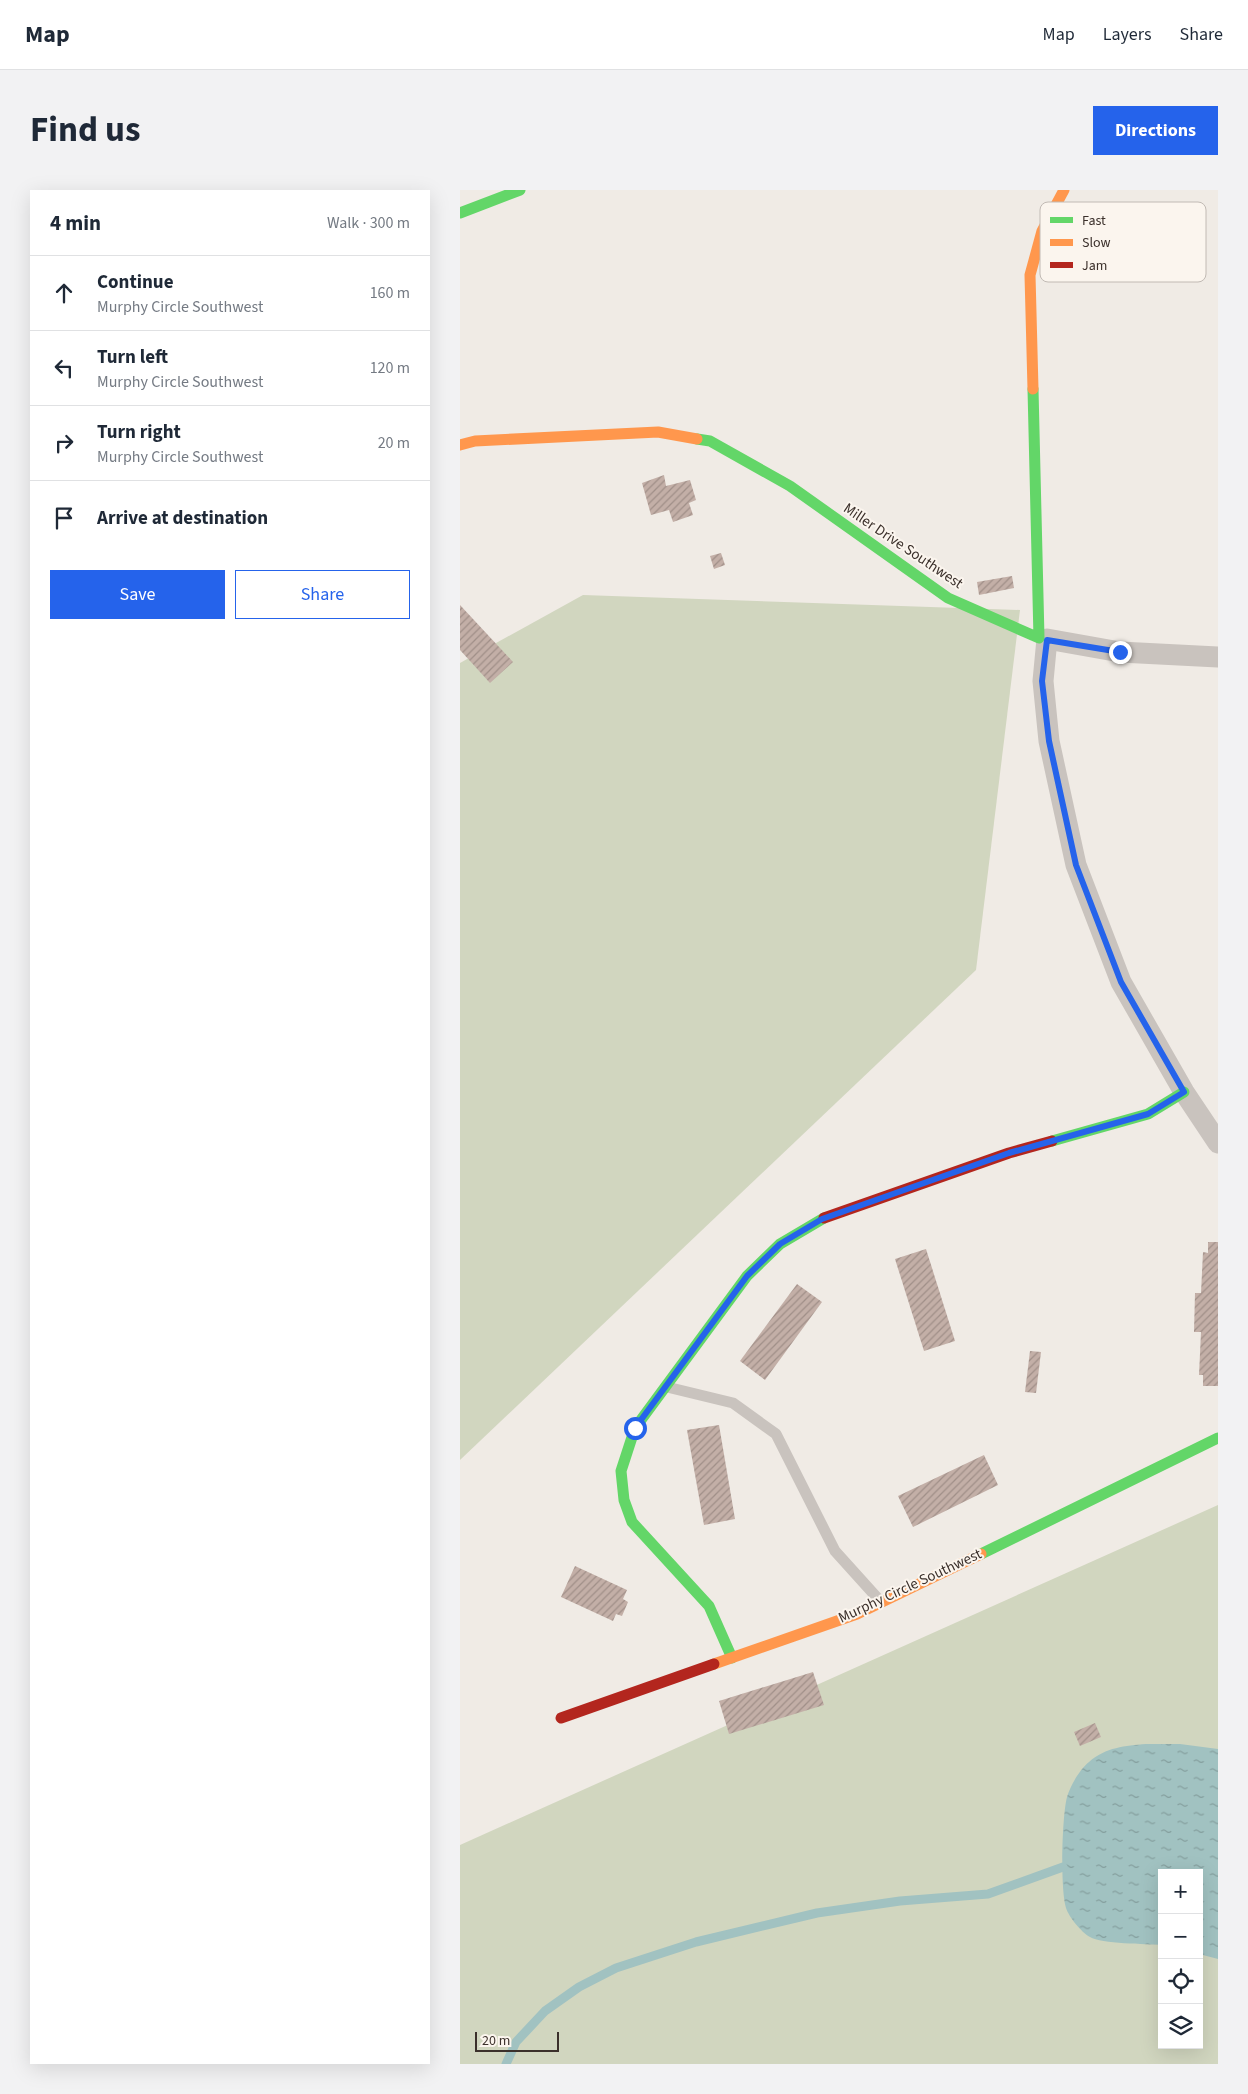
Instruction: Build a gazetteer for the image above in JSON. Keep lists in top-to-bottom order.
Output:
{
  "streets": {
    "street": ["Miller Drive Southwest", "Murphy Circle Southwest"]
  },
  "legend": ["Fast", "Slow", "Jam"],
  "scale_bar": "20 m",
  "page": {
    "header": "Map",
    "nav": ["Map", "Layers", "Share"],
    "title": "Find us",
    "buttons": [
      "Directions",
      ["Save", "Share"]
    ],
    "heading": ["4 min", "Walk · 300 m"],
    "list": [
      ["Continue", "Murphy Circle Southwest", "160 m"],
      ["Turn left", "Murphy Circle Southwest", "120 m"],
      ["Turn right", "Murphy Circle Southwest", "20 m"],
      "Arrive at destination"
    ],
    "map_buttons": ["+", "−"],
    "scale": "20 m"
  }
}
